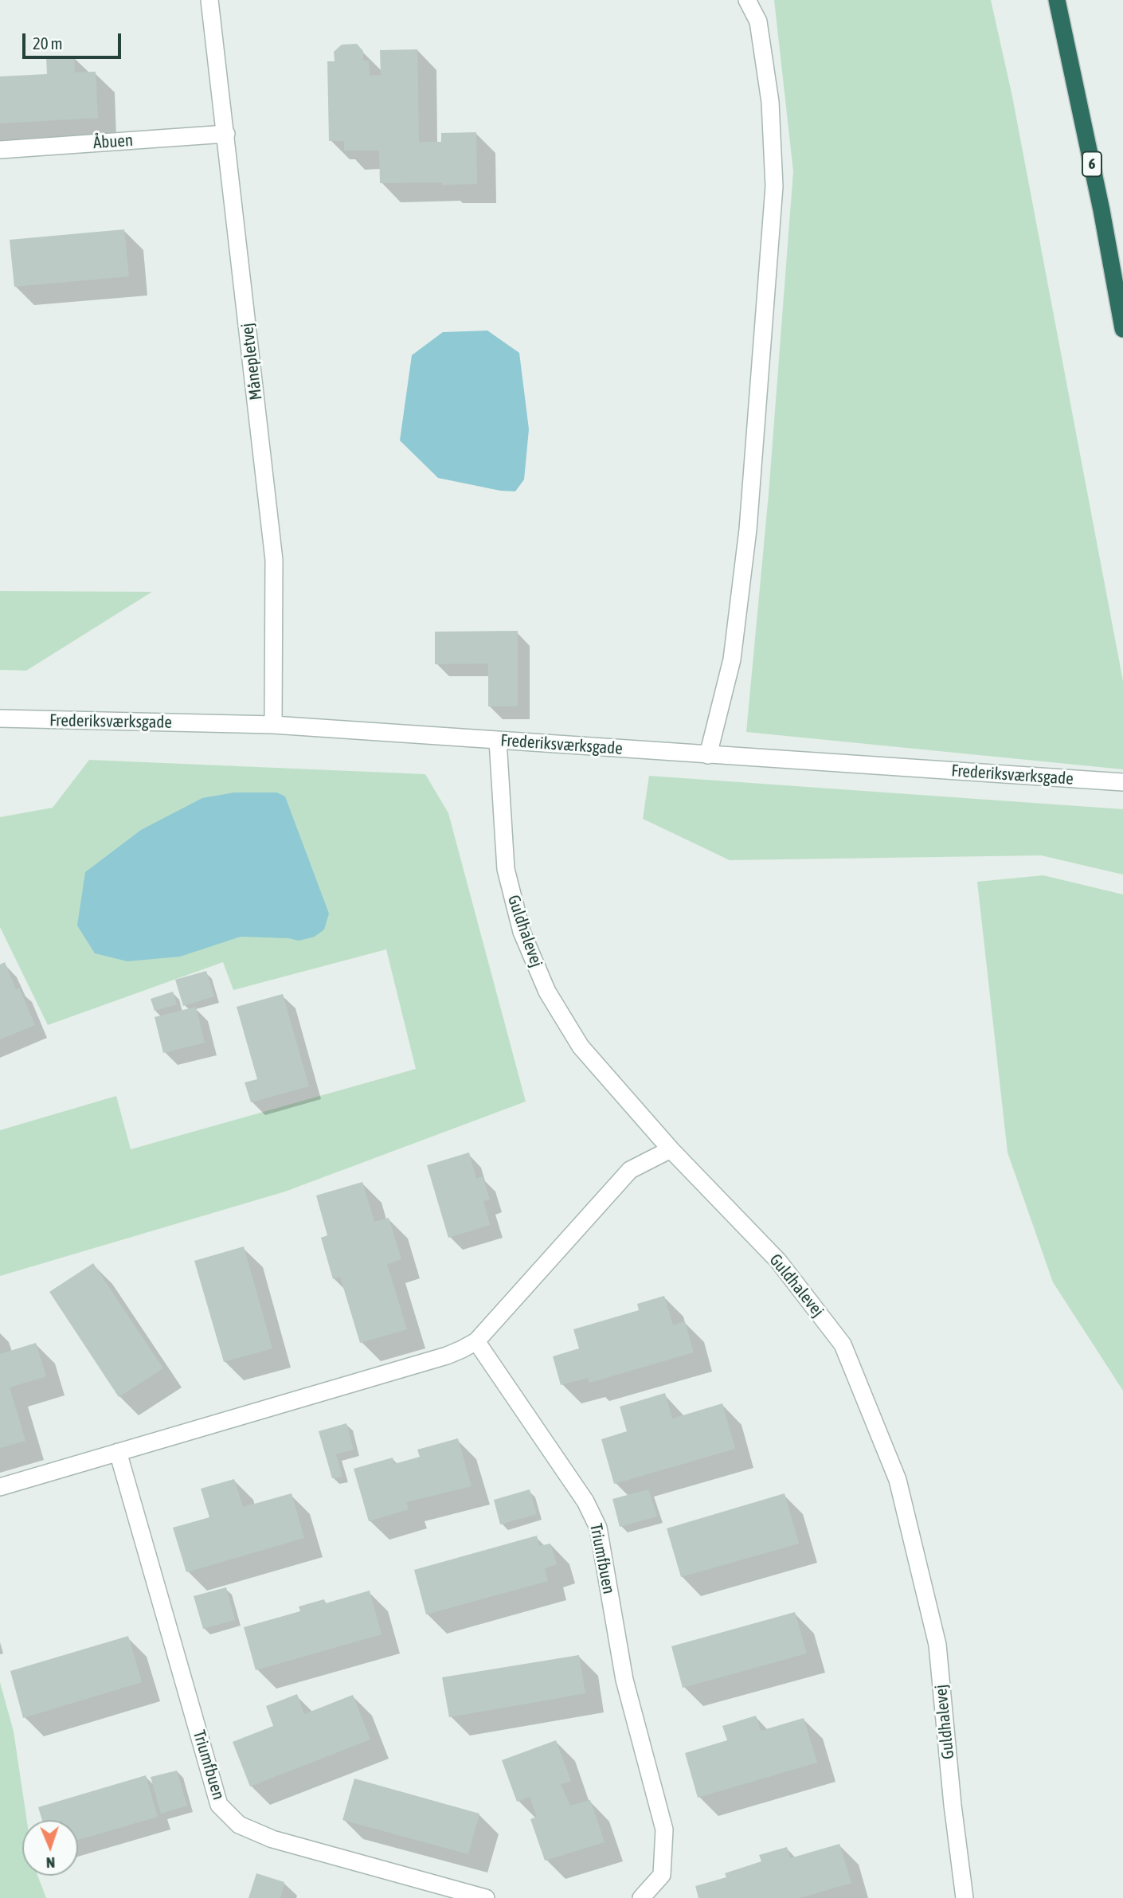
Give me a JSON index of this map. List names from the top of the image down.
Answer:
{
  "streets": {
    "highway": ["6"],
    "street": [
      "Åbuen",
      "Månepletvej",
      "Frederiksværksgade",
      "Guldhalevej",
      "Triumfbuen"
    ]
  },
  "crossings": [
    ["Åbuen", "Månepletvej"],
    ["Månepletvej", "Frederiksværksgade"],
    ["Frederiksværksgade", "Guldhalevej"]
  ],
  "scale_bar": "20 m",
  "north": "bottom"
}
